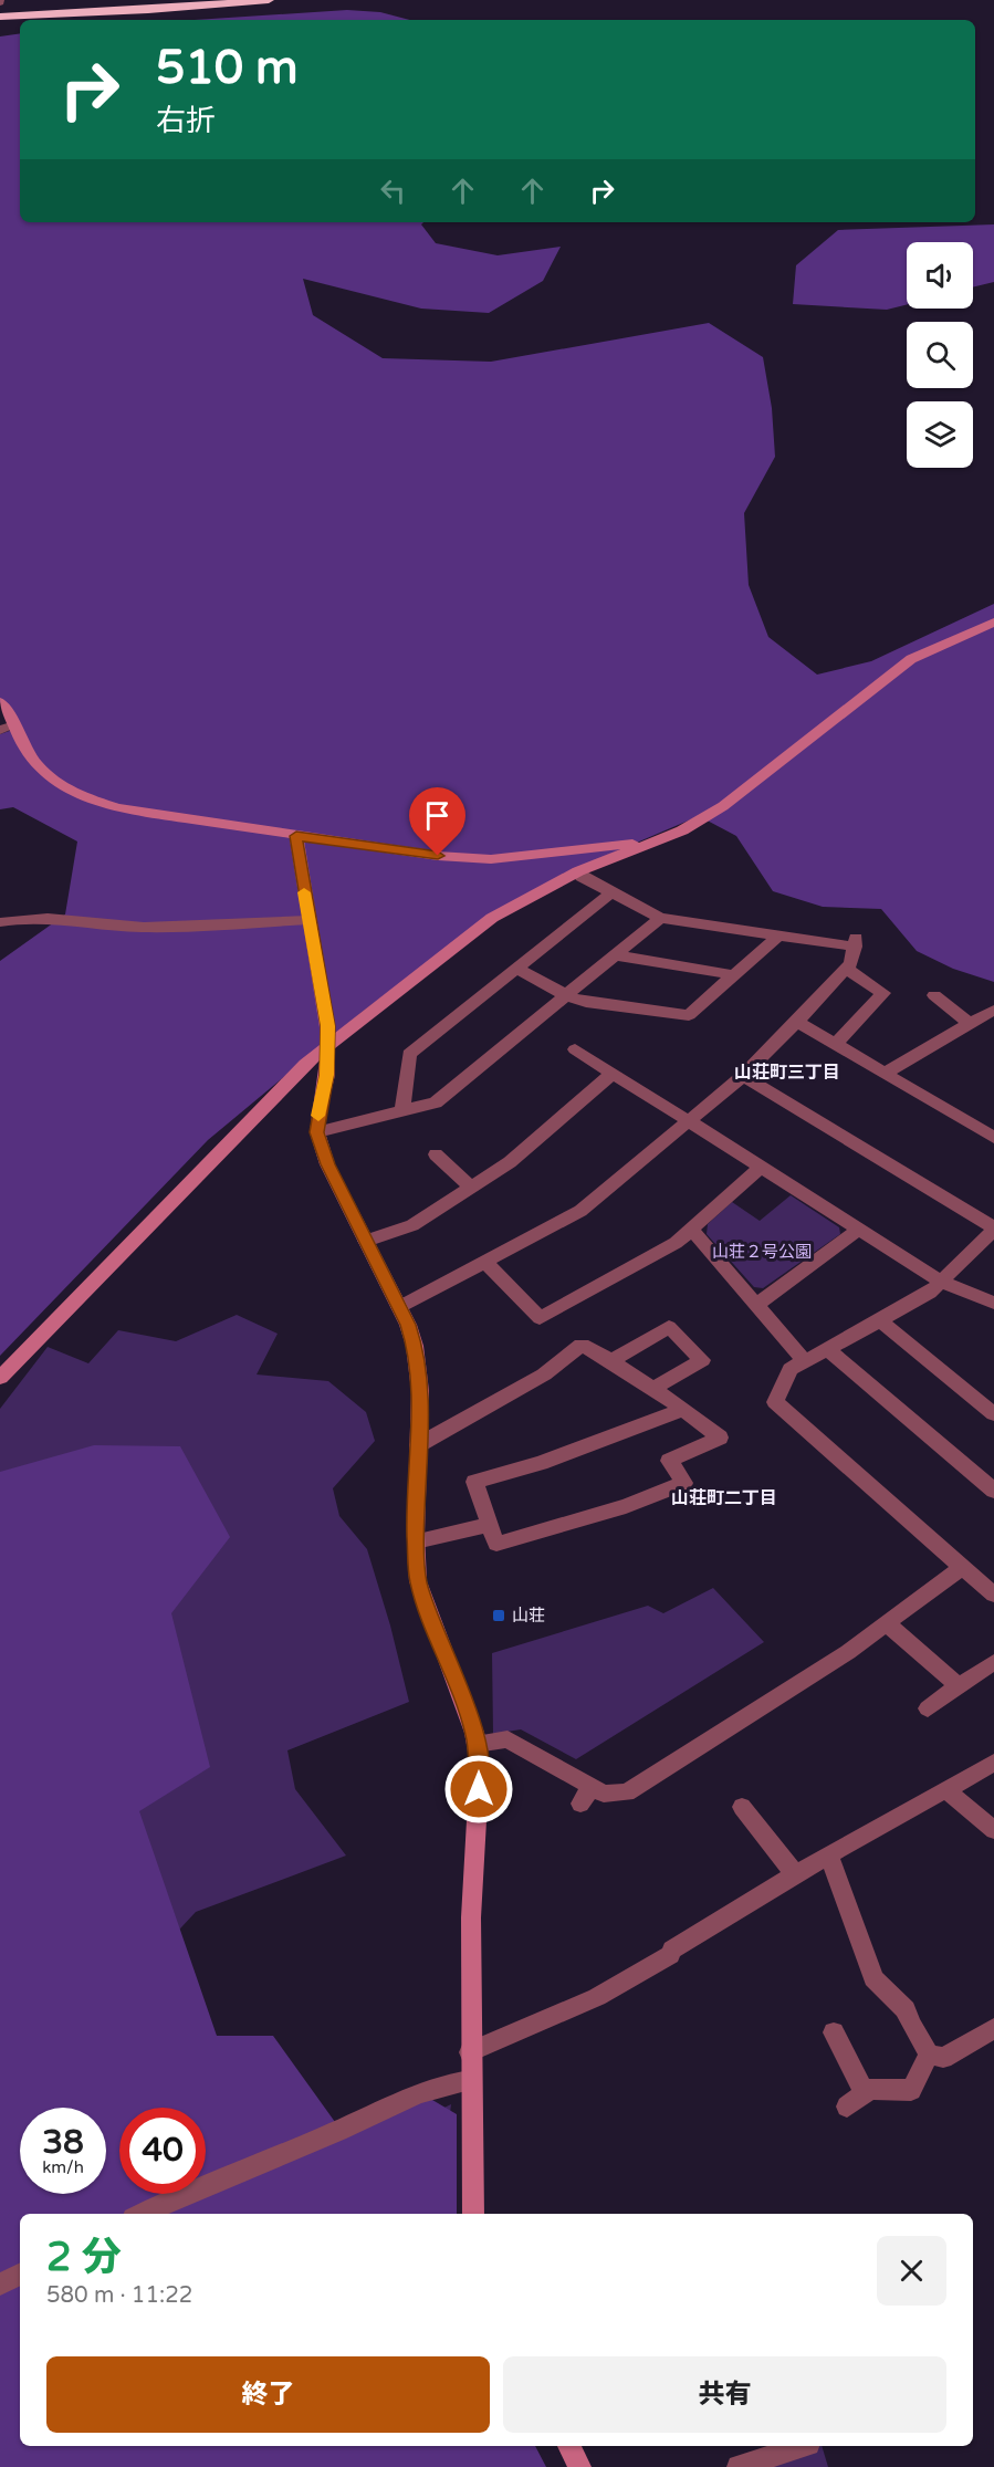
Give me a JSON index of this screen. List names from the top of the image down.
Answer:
{
  "districts": ["山荘町三丁目", "山荘町二丁目"],
  "parks": ["山荘２号公園"],
  "places": {
    "transit": ["山荘"]
  },
  "page": {
    "turn": ["510 m", "右折"],
    "speed": "38 km/h",
    "limit": "40",
    "heading": ["2 分", "580 m · 11:22"],
    "buttons": ["終了", "共有"]
  }
}
